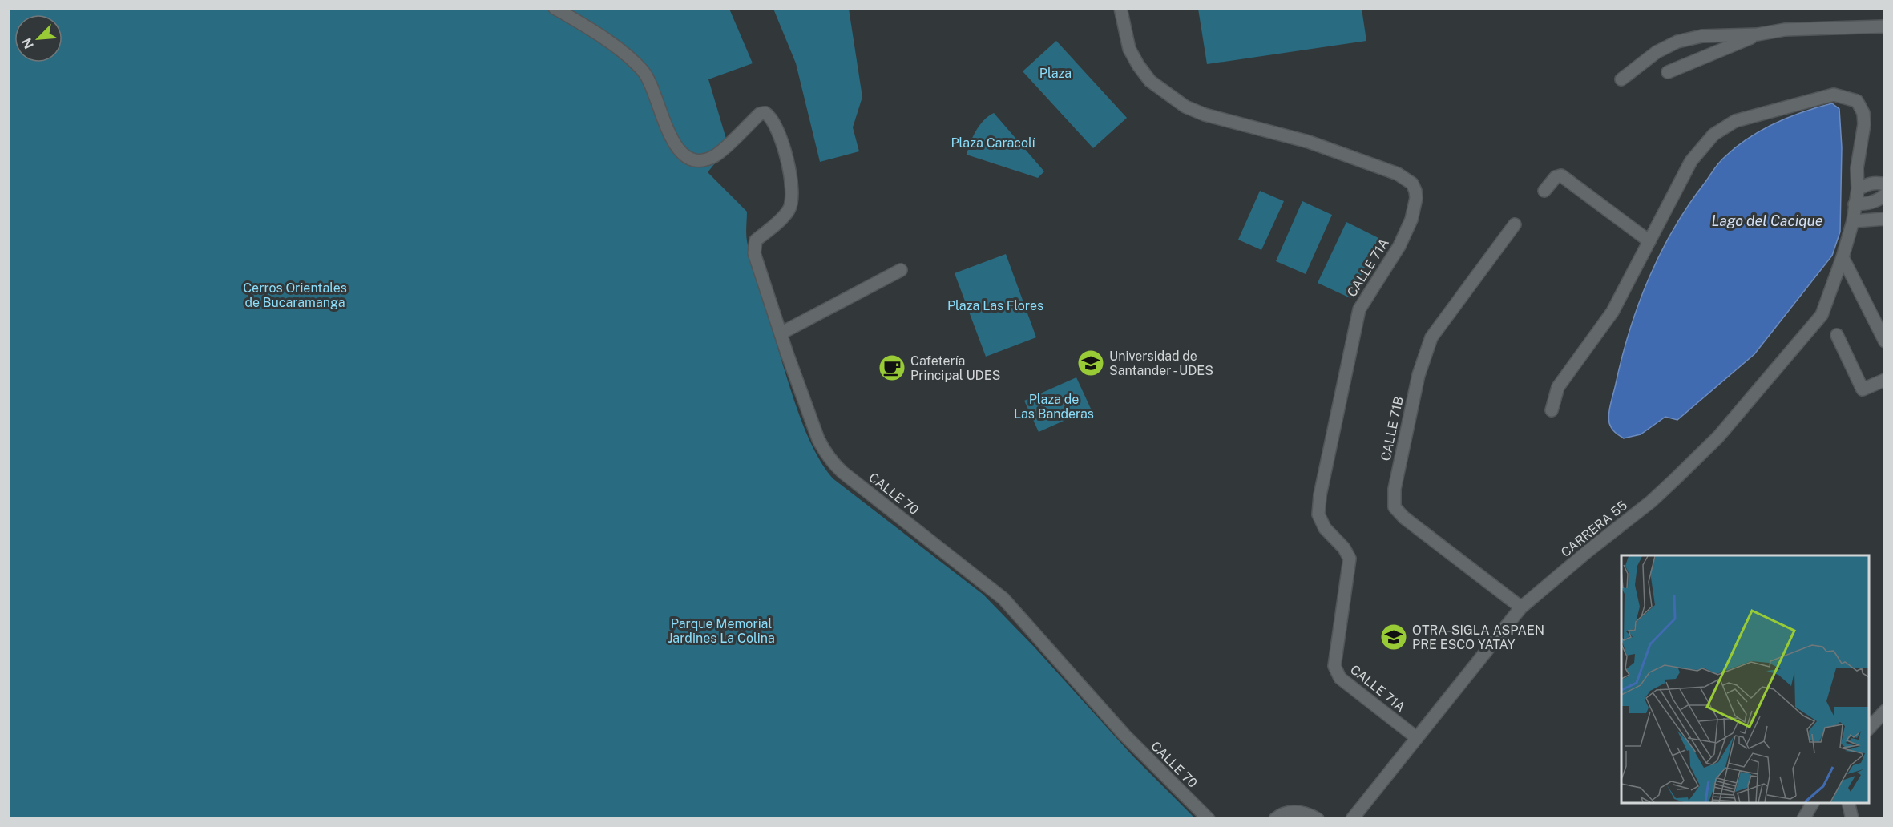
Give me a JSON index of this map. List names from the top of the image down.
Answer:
{
  "streets": {
    "street": [
      "CALLE 71A",
      "CALLE 71B",
      "CALLE 70",
      "CARRERA 55"
    ]
  },
  "crossings": [
    ["CALLE 71A", "CARRERA 55"],
    ["CALLE 71B", "CARRERA 55"]
  ],
  "water": ["Lago del Cacique"],
  "parks": [
    "Plaza",
    "Plaza Caracolí",
    "Cerros Orientales de Bucaramanga",
    "Plaza Las Flores",
    "Plaza de Las Banderas",
    "Parque Memorial Jardines La Colina"
  ],
  "places": {
    "school or university": ["Universidad de Santander - UDES", "OTRA-SIGLA ASPAEN PRE ESCO YATAY"],
    "cafe": ["Cafetería Principal UDES"]
  },
  "north": "bottom left"
}
